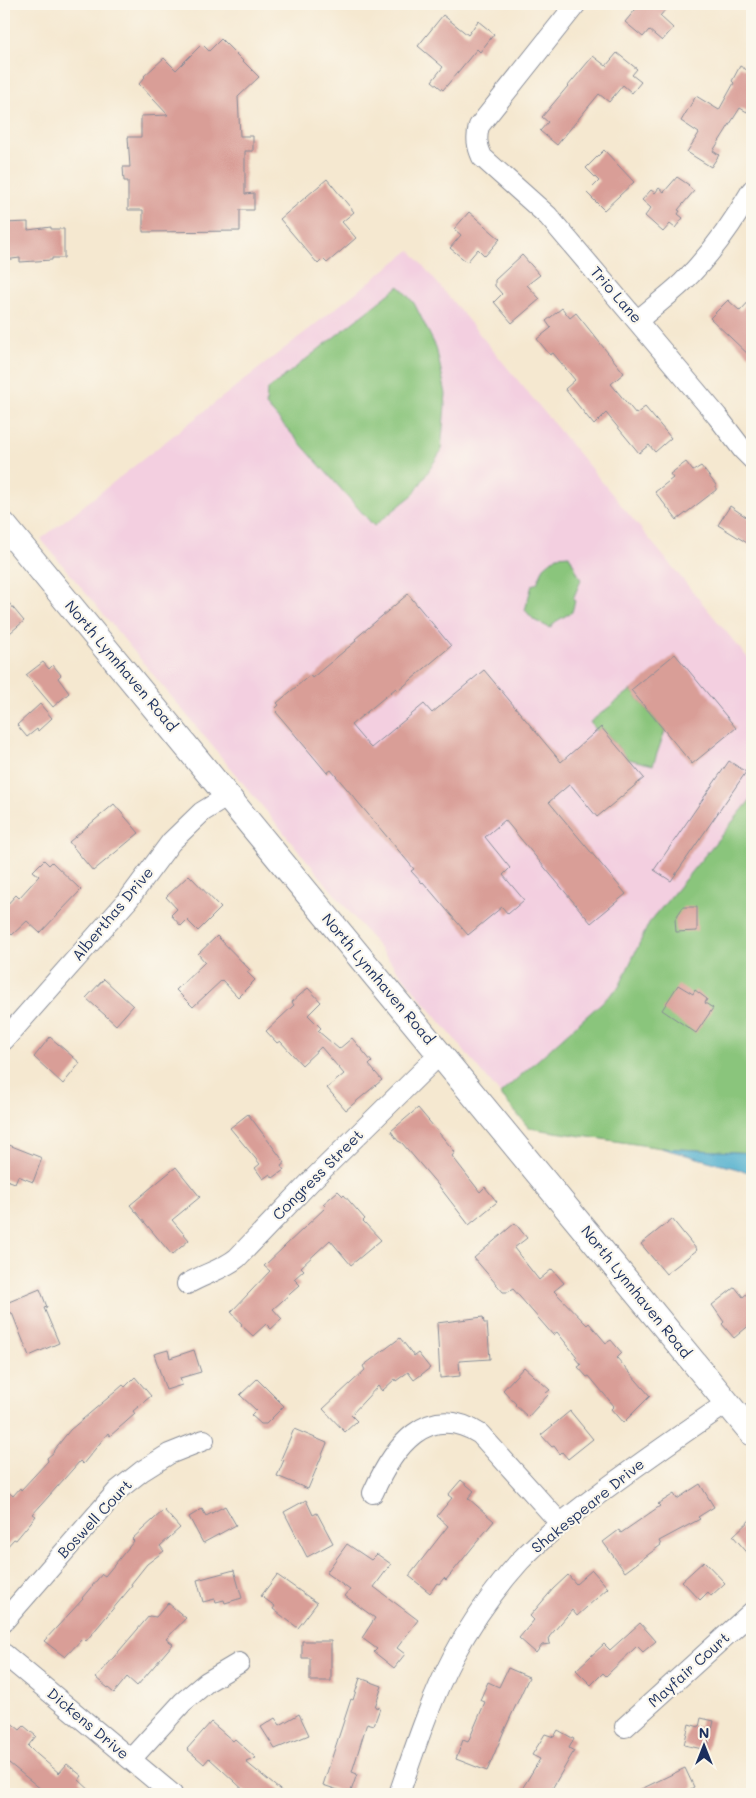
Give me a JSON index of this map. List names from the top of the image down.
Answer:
{
  "streets": {
    "street": [
      "Trio Lane",
      "North Lynnhaven Road",
      "Alberthas Drive",
      "Congress Street",
      "Shakespeare Drive",
      "Boswell Court",
      "Mayfair Court",
      "Dickens Drive"
    ]
  },
  "crossings": [
    ["North Lynnhaven Road", "Alberthas Drive"],
    ["North Lynnhaven Road", "Congress Street"],
    ["North Lynnhaven Road", "Shakespeare Drive"]
  ],
  "north": "top"
}
